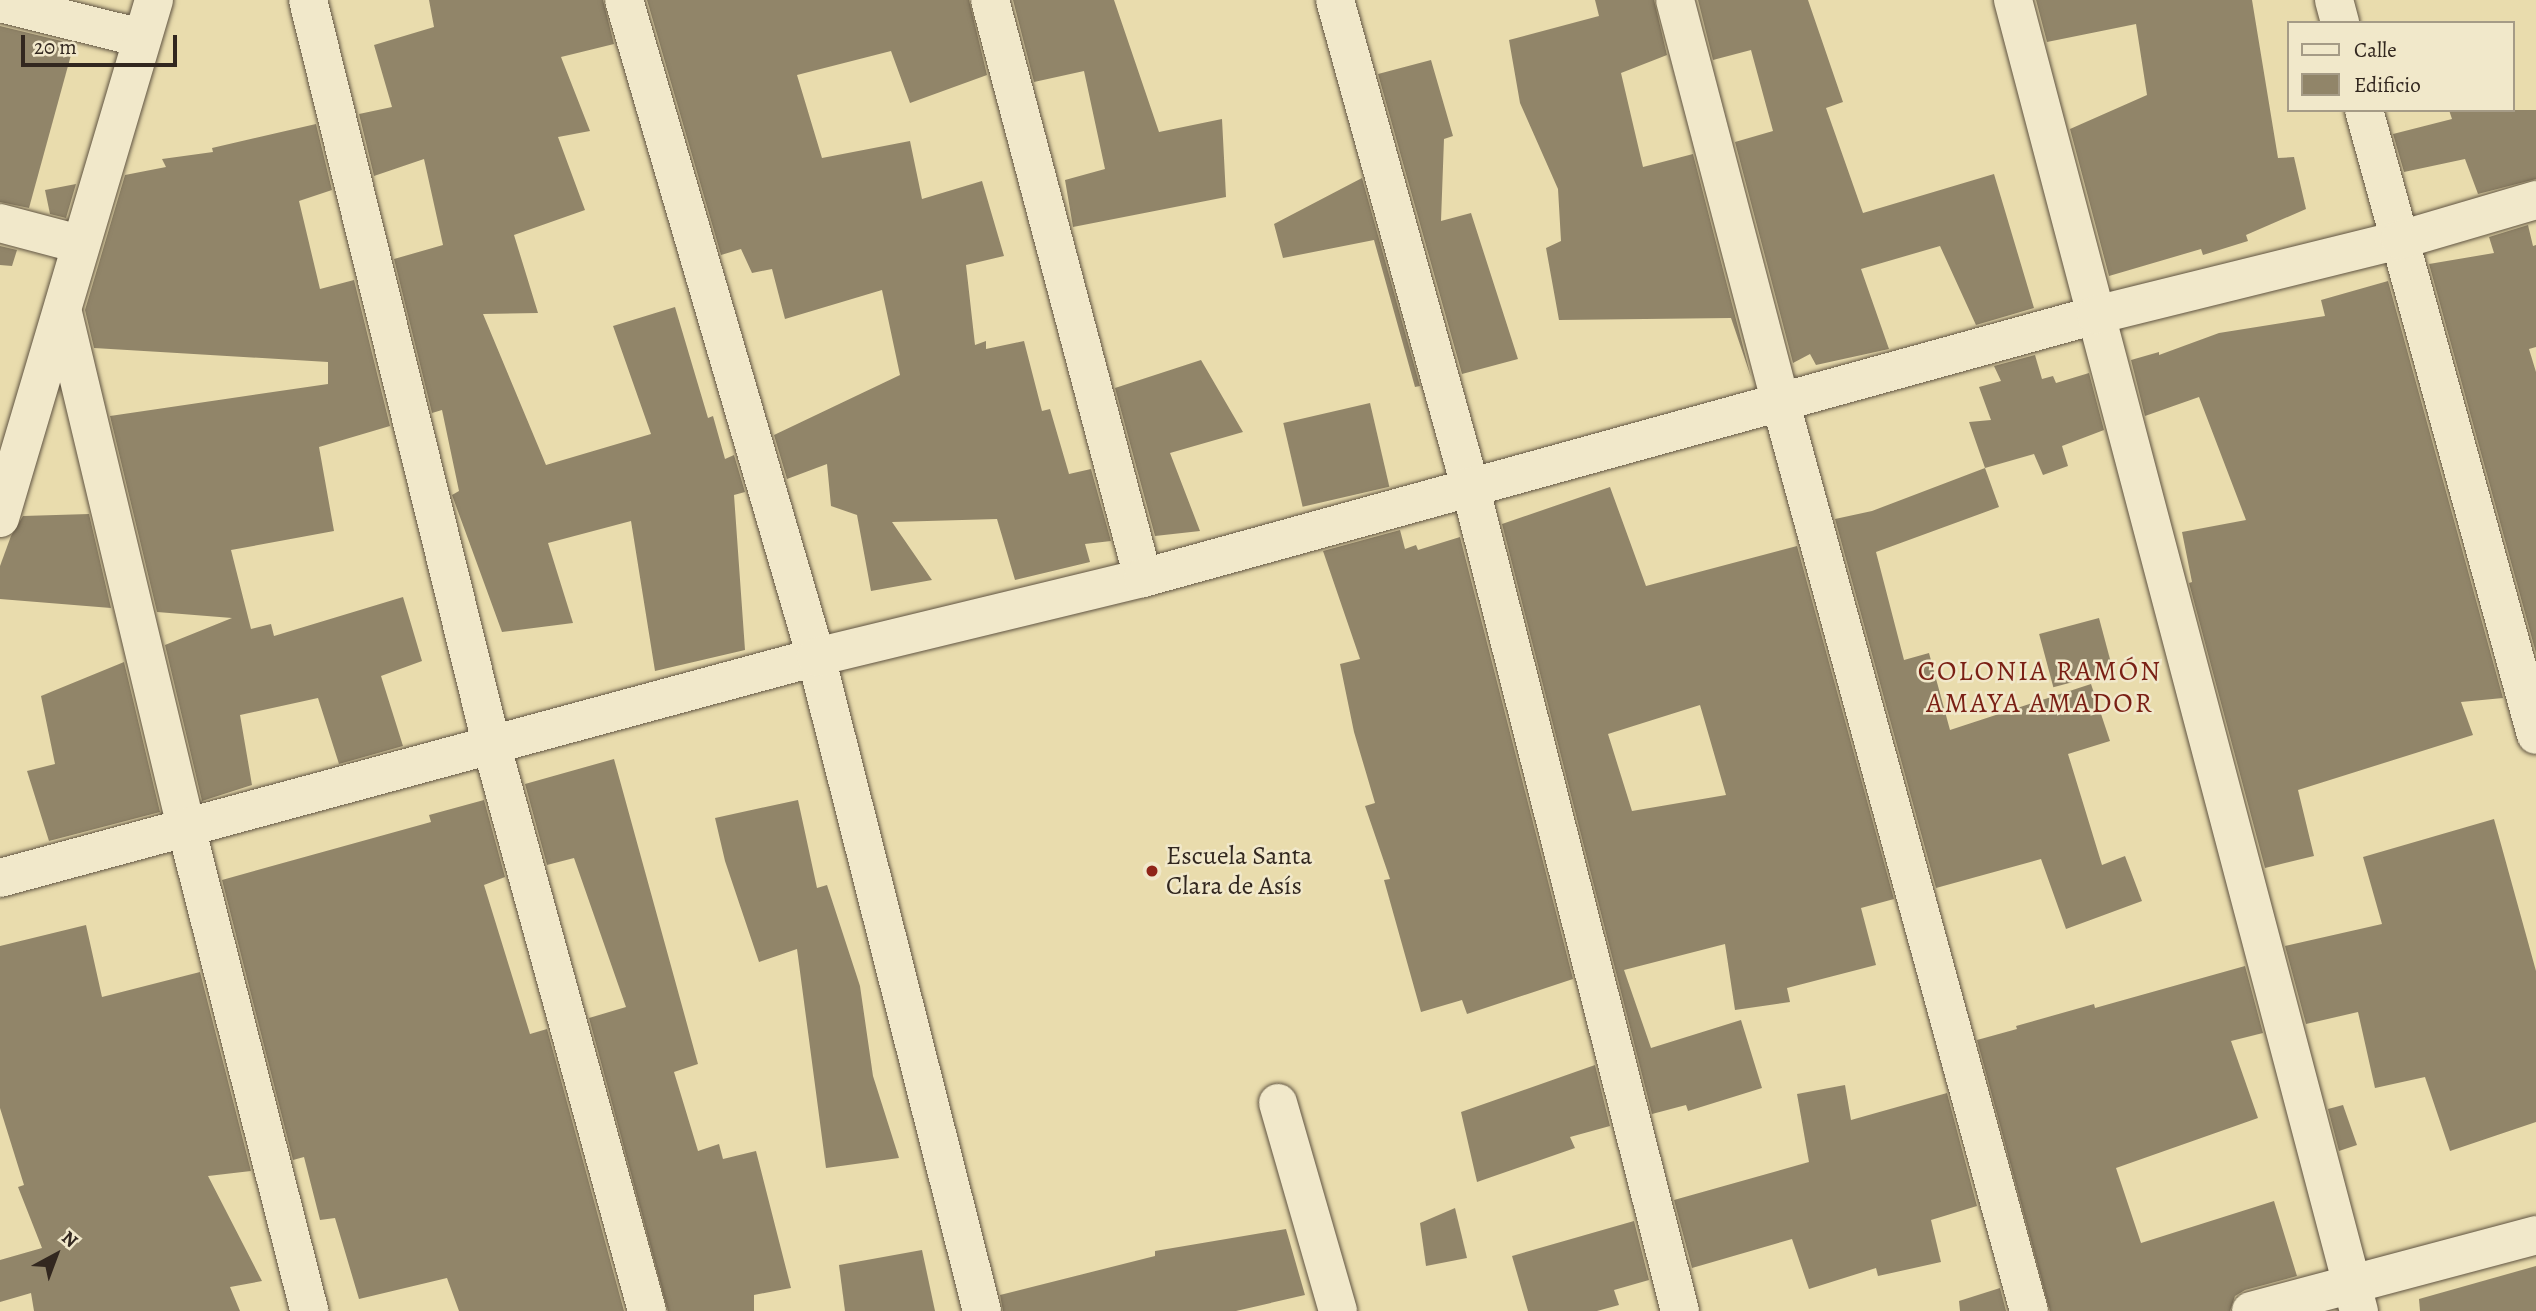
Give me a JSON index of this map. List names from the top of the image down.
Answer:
{
  "districts": ["COLONIA RAMÓN AMAYA AMADOR"],
  "places": ["Escuela Santa Clara de Asís"],
  "legend": ["Calle", "Edificio"],
  "scale_bar": "20 m",
  "north": "top right"
}
